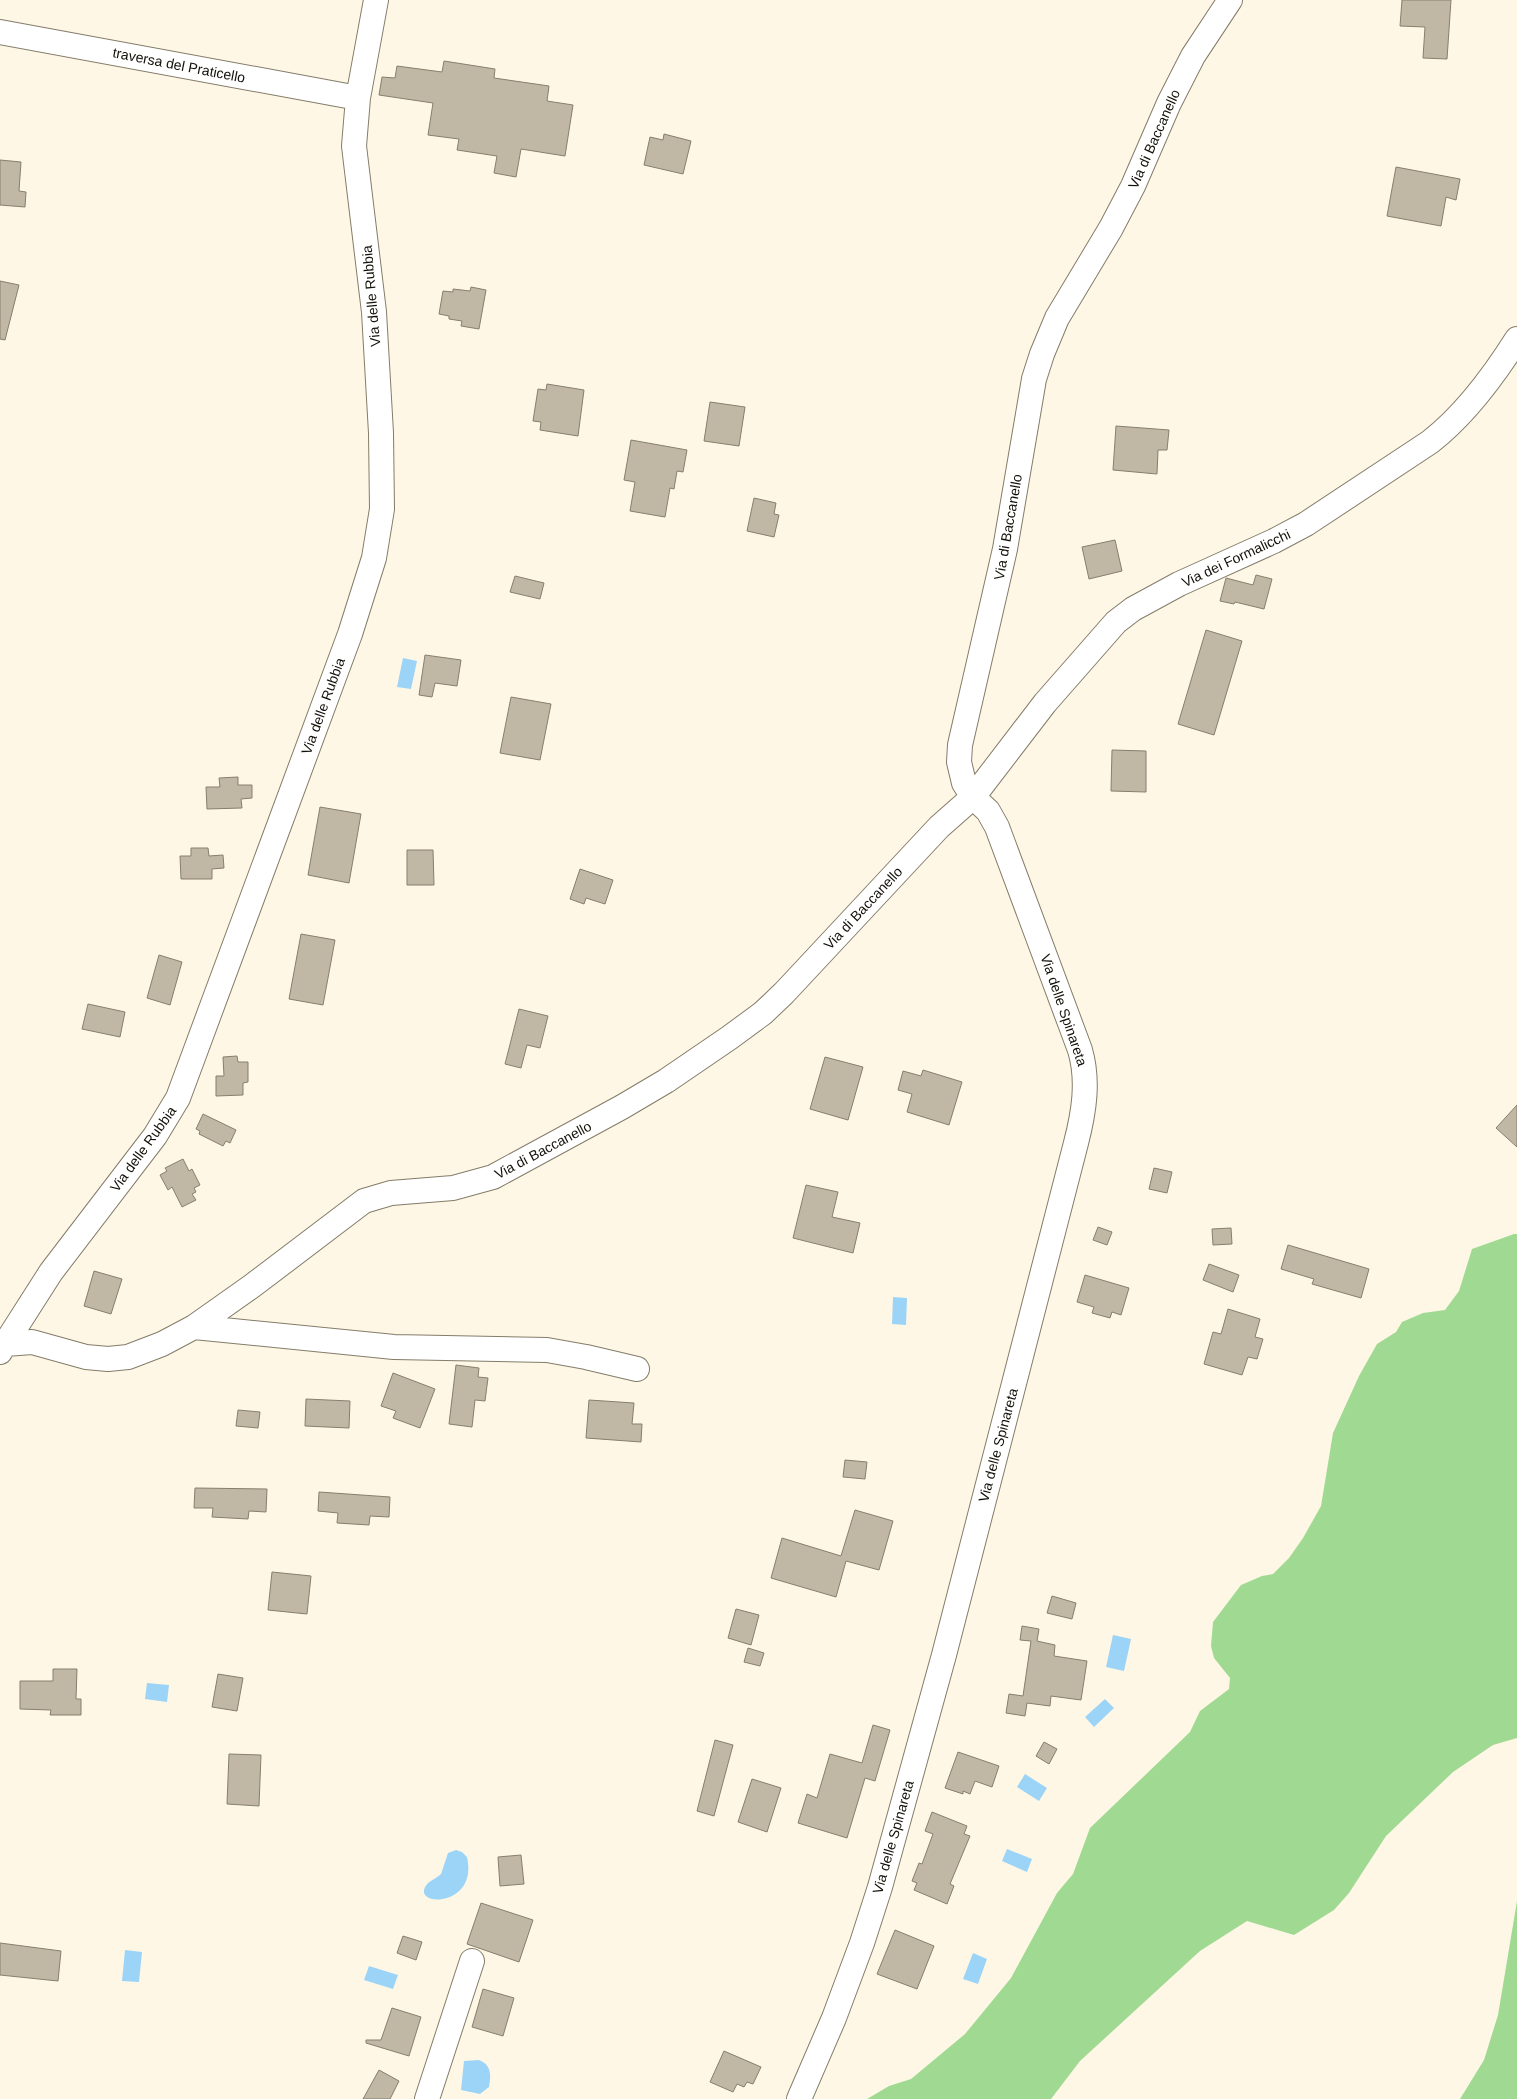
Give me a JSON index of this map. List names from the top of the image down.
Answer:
{
  "streets": {
    "street": [
      "traversa del Praticello",
      "Via di Baccanello",
      "Via delle Rubbia",
      "Via dei Formalicchi",
      "Via delle Spinareta"
    ]
  },
  "crossings": [
    ["traversa del Praticello", "Via delle Rubbia"],
    ["Via di Baccanello", "Via delle Rubbia"],
    ["Via di Baccanello", "Via dei Formalicchi"],
    ["Via di Baccanello", "Via delle Spinareta"],
    ["Via dei Formalicchi", "Via delle Spinareta"]
  ]
}
